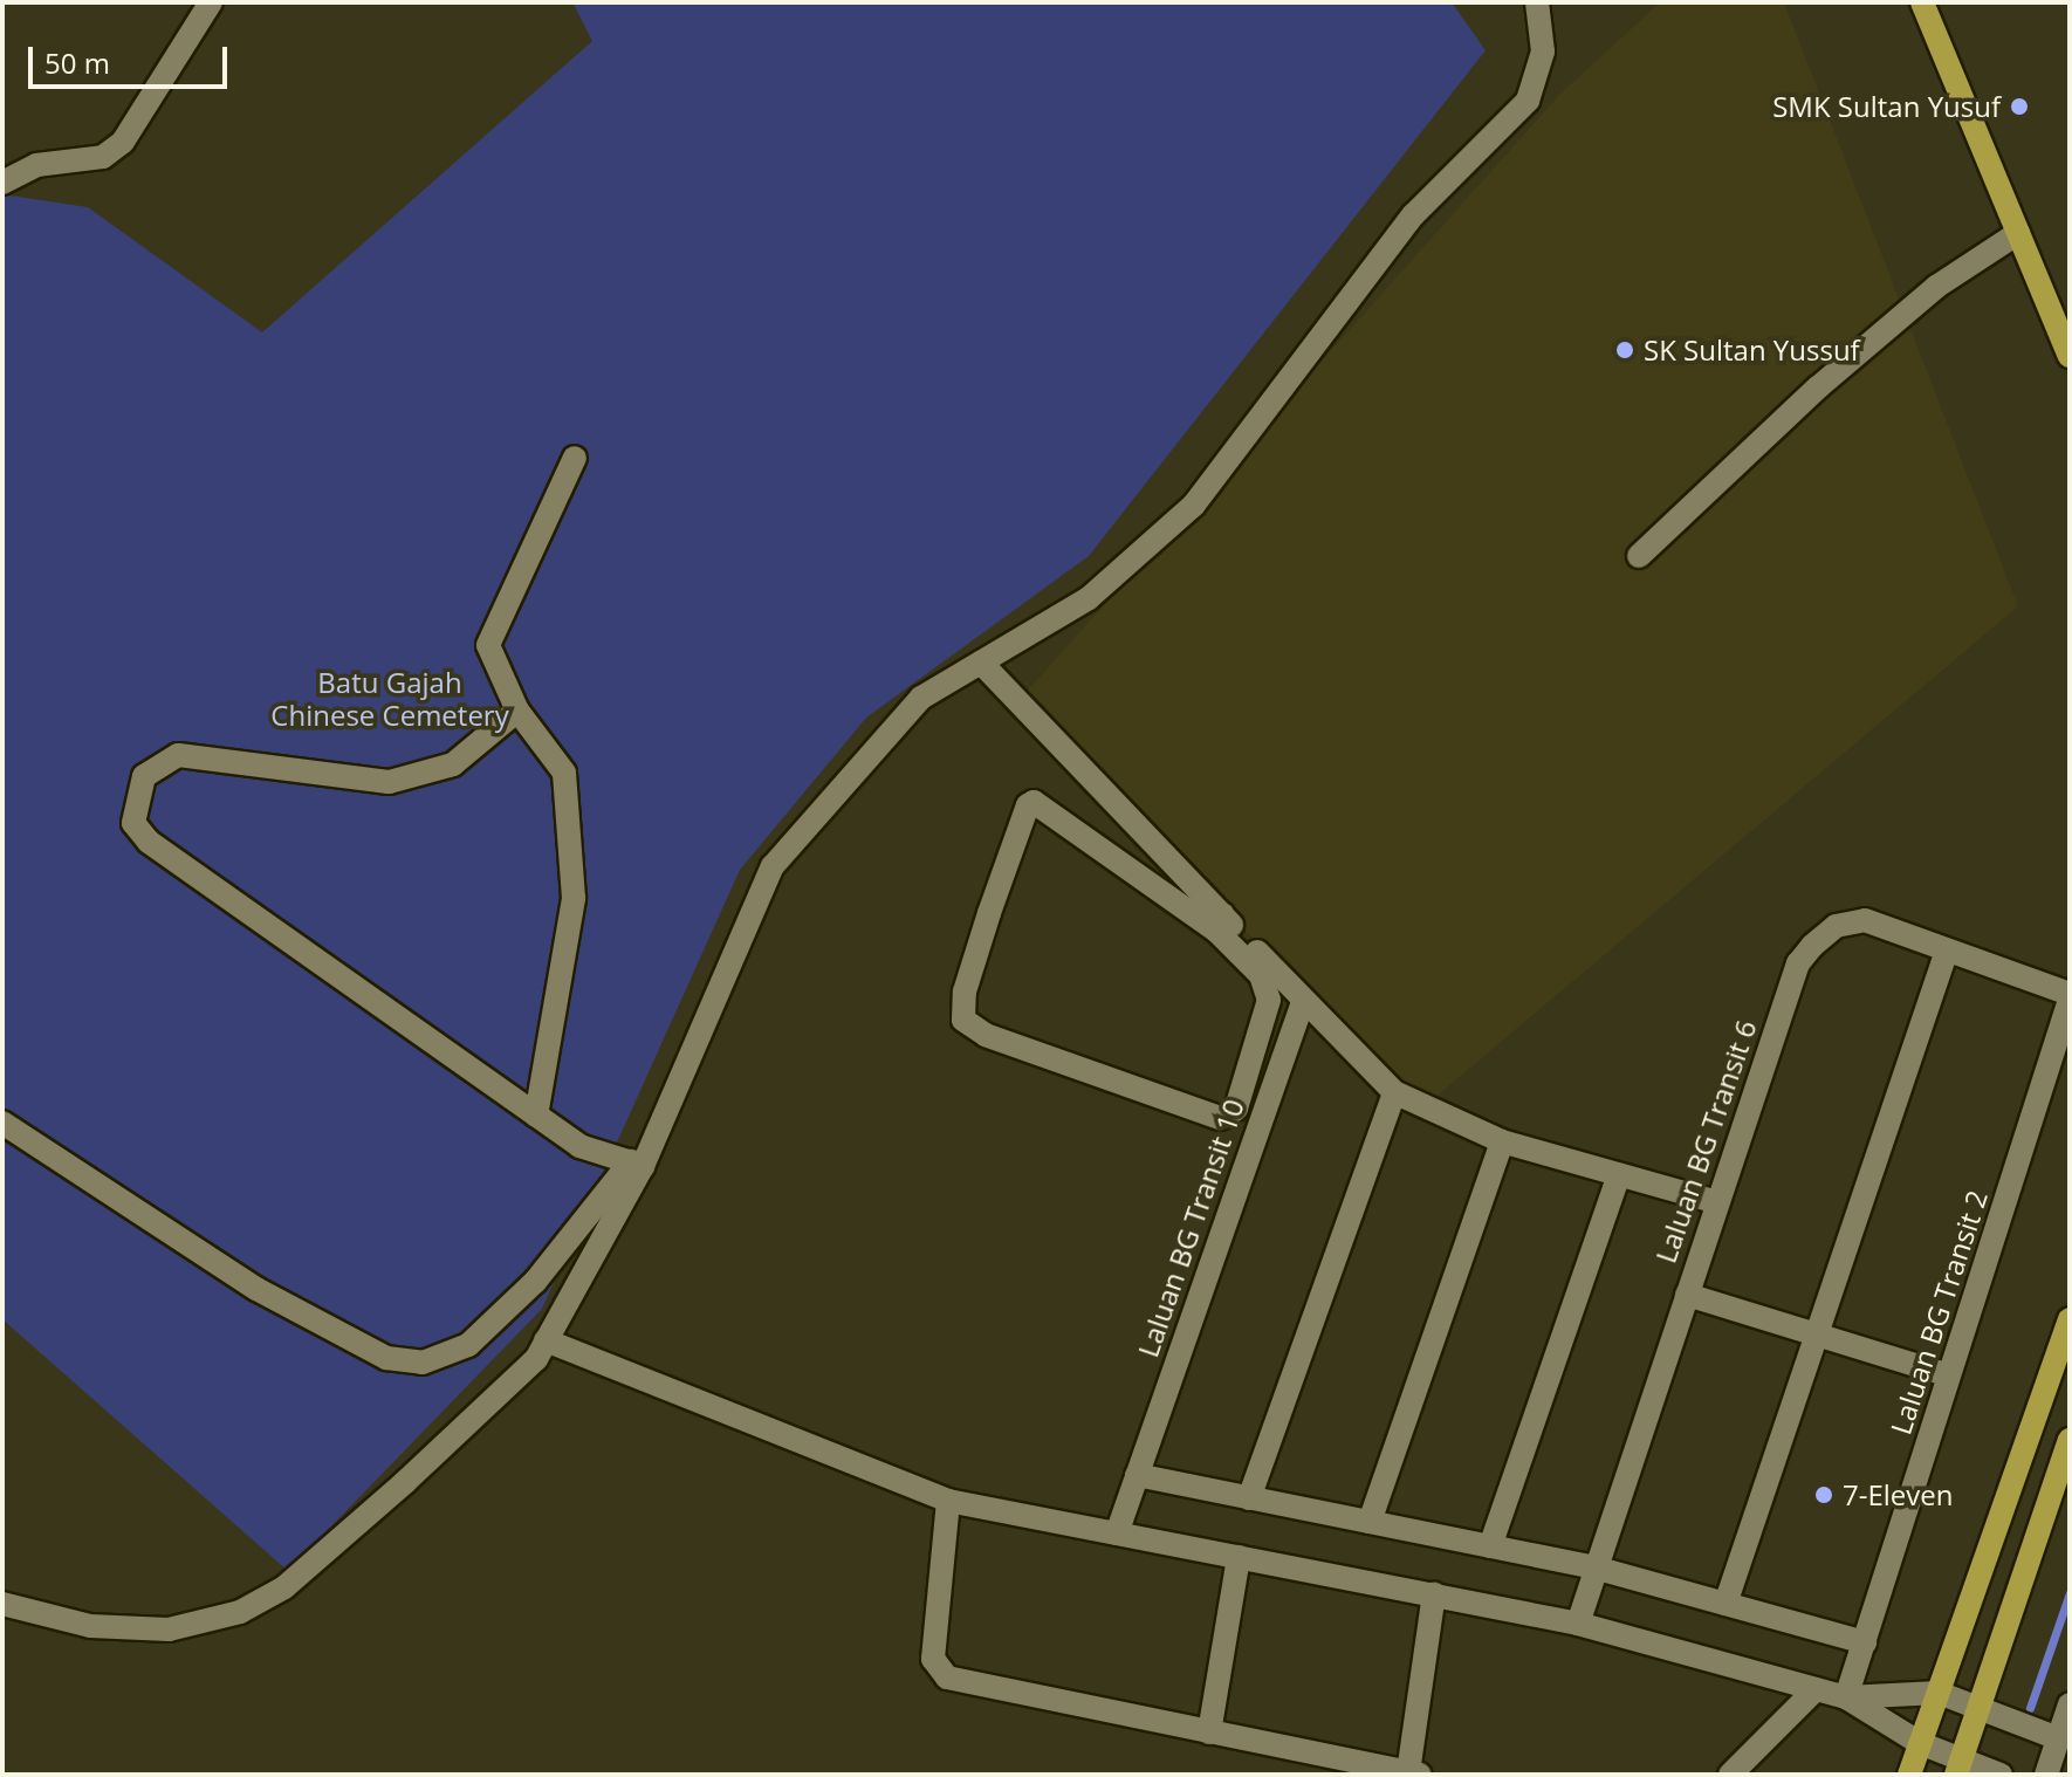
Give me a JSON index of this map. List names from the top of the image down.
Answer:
{
  "streets": {
    "street": ["Laluan BG Transit 6", "Laluan BG Transit 10", "Laluan BG Transit 2"]
  },
  "crossings": [
    ["Laluan BG Transit 6", "Laluan BG Transit 2"]
  ],
  "parks": ["Batu Gajah Chinese Cemetery"],
  "places": ["SMK Sultan Yusuf", "SK Sultan Yussuf", "7-Eleven"],
  "scale_bar": "50 m"
}
